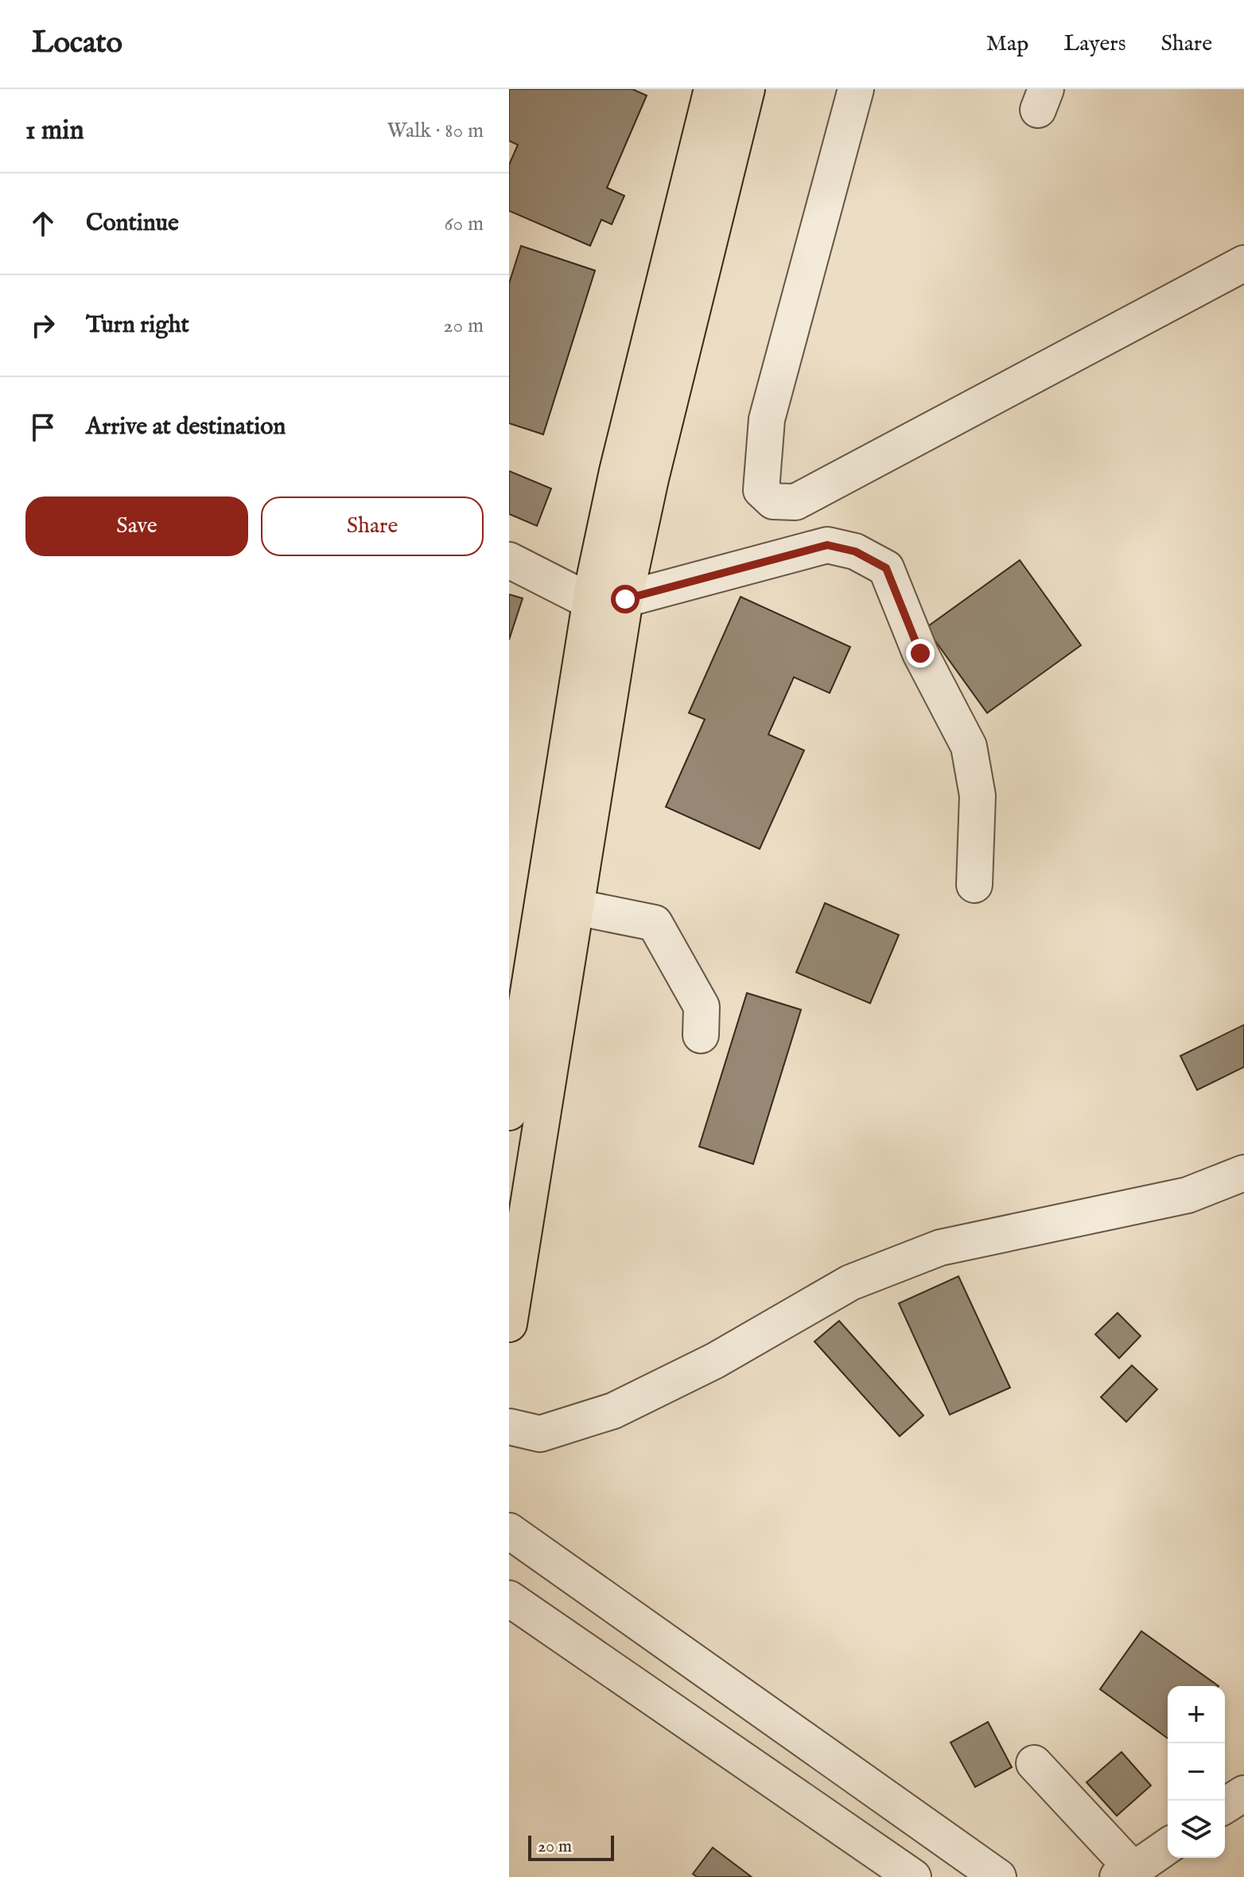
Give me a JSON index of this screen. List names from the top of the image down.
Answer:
{
  "scale_bar": "20 m",
  "page": {
    "header": "Locato",
    "nav": ["Map", "Layers", "Share"],
    "heading": ["1 min", "Walk · 80 m"],
    "list": [
      ["Continue", "60 m"],
      ["Turn right", "20 m"],
      "Arrive at destination"
    ],
    "buttons": ["Save", "Share"],
    "map_buttons": ["+", "−"],
    "scale": "20 m"
  }
}
